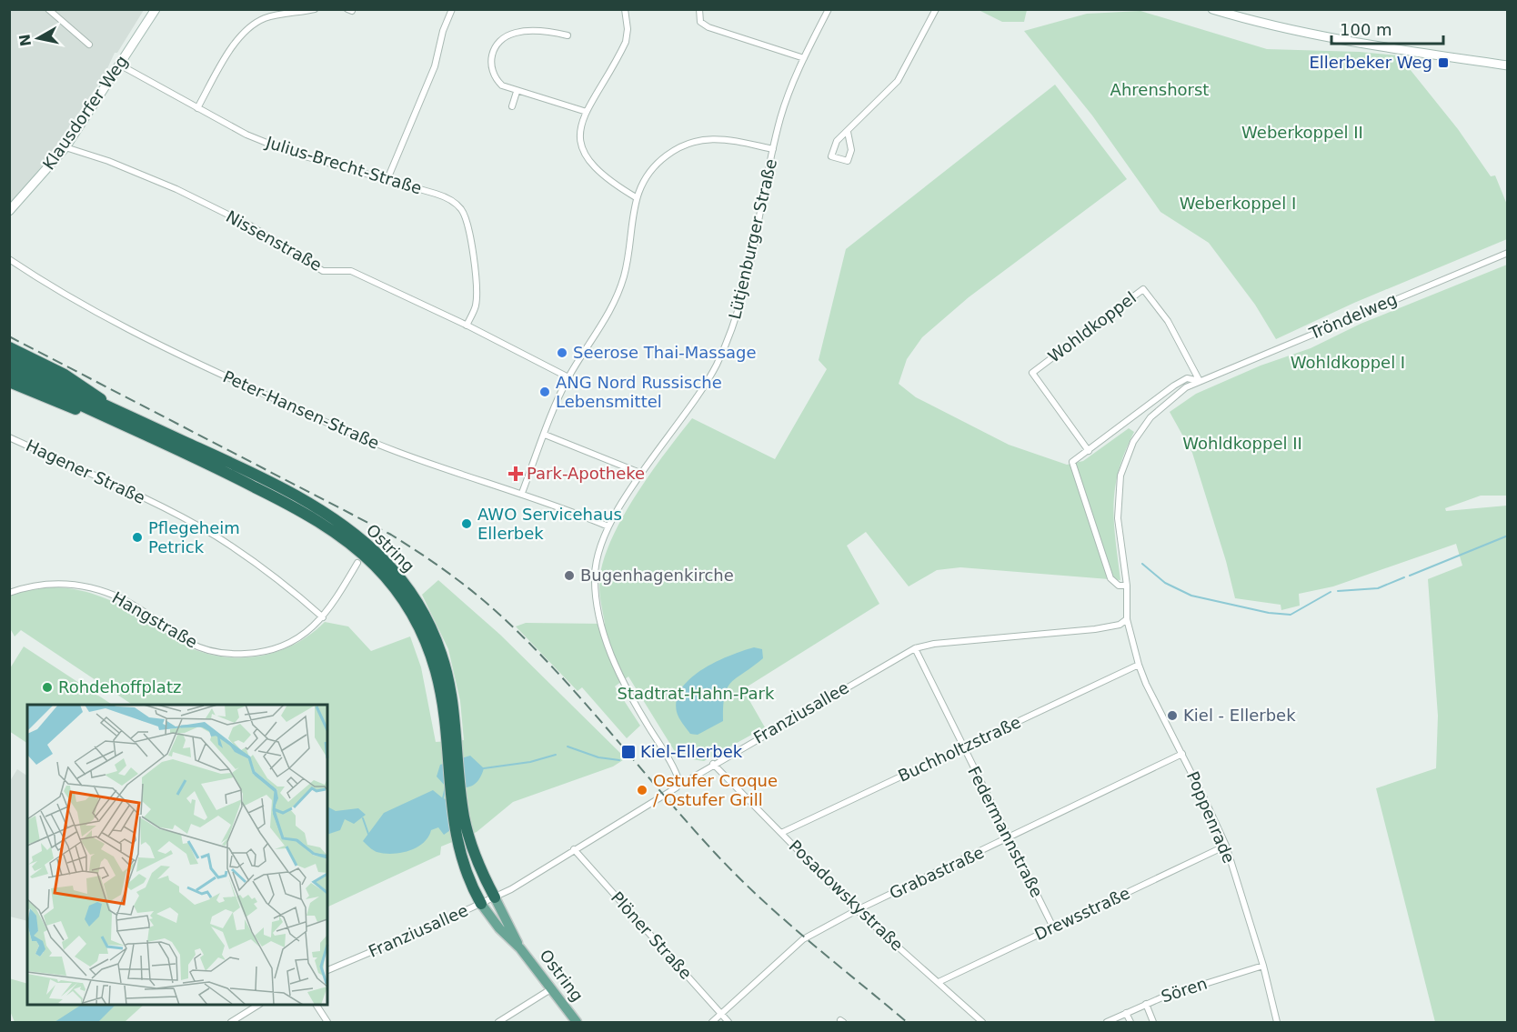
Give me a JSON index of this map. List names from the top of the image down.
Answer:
{
  "streets": {
    "highway": ["Ostring"],
    "street": [
      "Klausdorfer Weg",
      "Julius-Brecht-Straße",
      "Lütjenburger Straße",
      "Nissenstraße",
      "Tröndelweg",
      "Wohldkoppel",
      "Peter-Hansen-Straße",
      "Hagener Straße",
      "Hangstraße",
      "Franziusallee",
      "Buchholtzstraße",
      "Poppenrade",
      "Federmannstraße",
      "Grabastraße",
      "Posadowskystraße",
      "Drewsstraße",
      "Plöner Straße",
      "Sören"
    ]
  },
  "crossings": [
    ["Klausdorfer Weg", "Julius-Brecht-Straße"],
    ["Klausdorfer Weg", "Nissenstraße"],
    ["Julius-Brecht-Straße", "Nissenstraße"],
    ["Lütjenburger Straße", "Peter-Hansen-Straße"],
    ["Lütjenburger Straße", "Franziusallee"],
    ["Tröndelweg", "Wohldkoppel"],
    ["Tröndelweg", "Franziusallee"],
    ["Tröndelweg", "Poppenrade"],
    ["Hagener Straße", "Hangstraße"],
    ["Ostring", "Franziusallee"],
    ["Franziusallee", "Poppenrade"],
    ["Franziusallee", "Federmannstraße"],
    ["Franziusallee", "Posadowskystraße"],
    ["Franziusallee", "Plöner Straße"],
    ["Buchholtzstraße", "Poppenrade"],
    ["Buchholtzstraße", "Federmannstraße"],
    ["Buchholtzstraße", "Posadowskystraße"],
    ["Poppenrade", "Grabastraße"],
    ["Poppenrade", "Drewsstraße"],
    ["Poppenrade", "Sören"],
    ["Federmannstraße", "Grabastraße"],
    ["Federmannstraße", "Drewsstraße"],
    ["Grabastraße", "Posadowskystraße"],
    ["Grabastraße", "Plöner Straße"],
    ["Posadowskystraße", "Drewsstraße"]
  ],
  "parks": [
    "Ahrenshorst",
    "Weberkoppel II",
    "Weberkoppel I",
    "Wohldkoppel I",
    "Wohldkoppel II",
    "Stadtrat-Hahn-Park"
  ],
  "places": {
    "transit": ["Ellerbeker Weg", "Kiel-Ellerbek"],
    "other": [
      "Seerose Thai-Massage",
      "ANG Nord Russische Lebensmittel",
      "AWO Servicehaus Ellerbek",
      "Pflegeheim Petrick",
      "Bugenhagenkirche",
      "Rohdehoffplatz",
      "Kiel - Ellerbek",
      "Ostufer Croque / Ostufer Grill"
    ],
    "health": ["Park-Apotheke"]
  },
  "scale_bar": "100 m",
  "north": "left"
}
